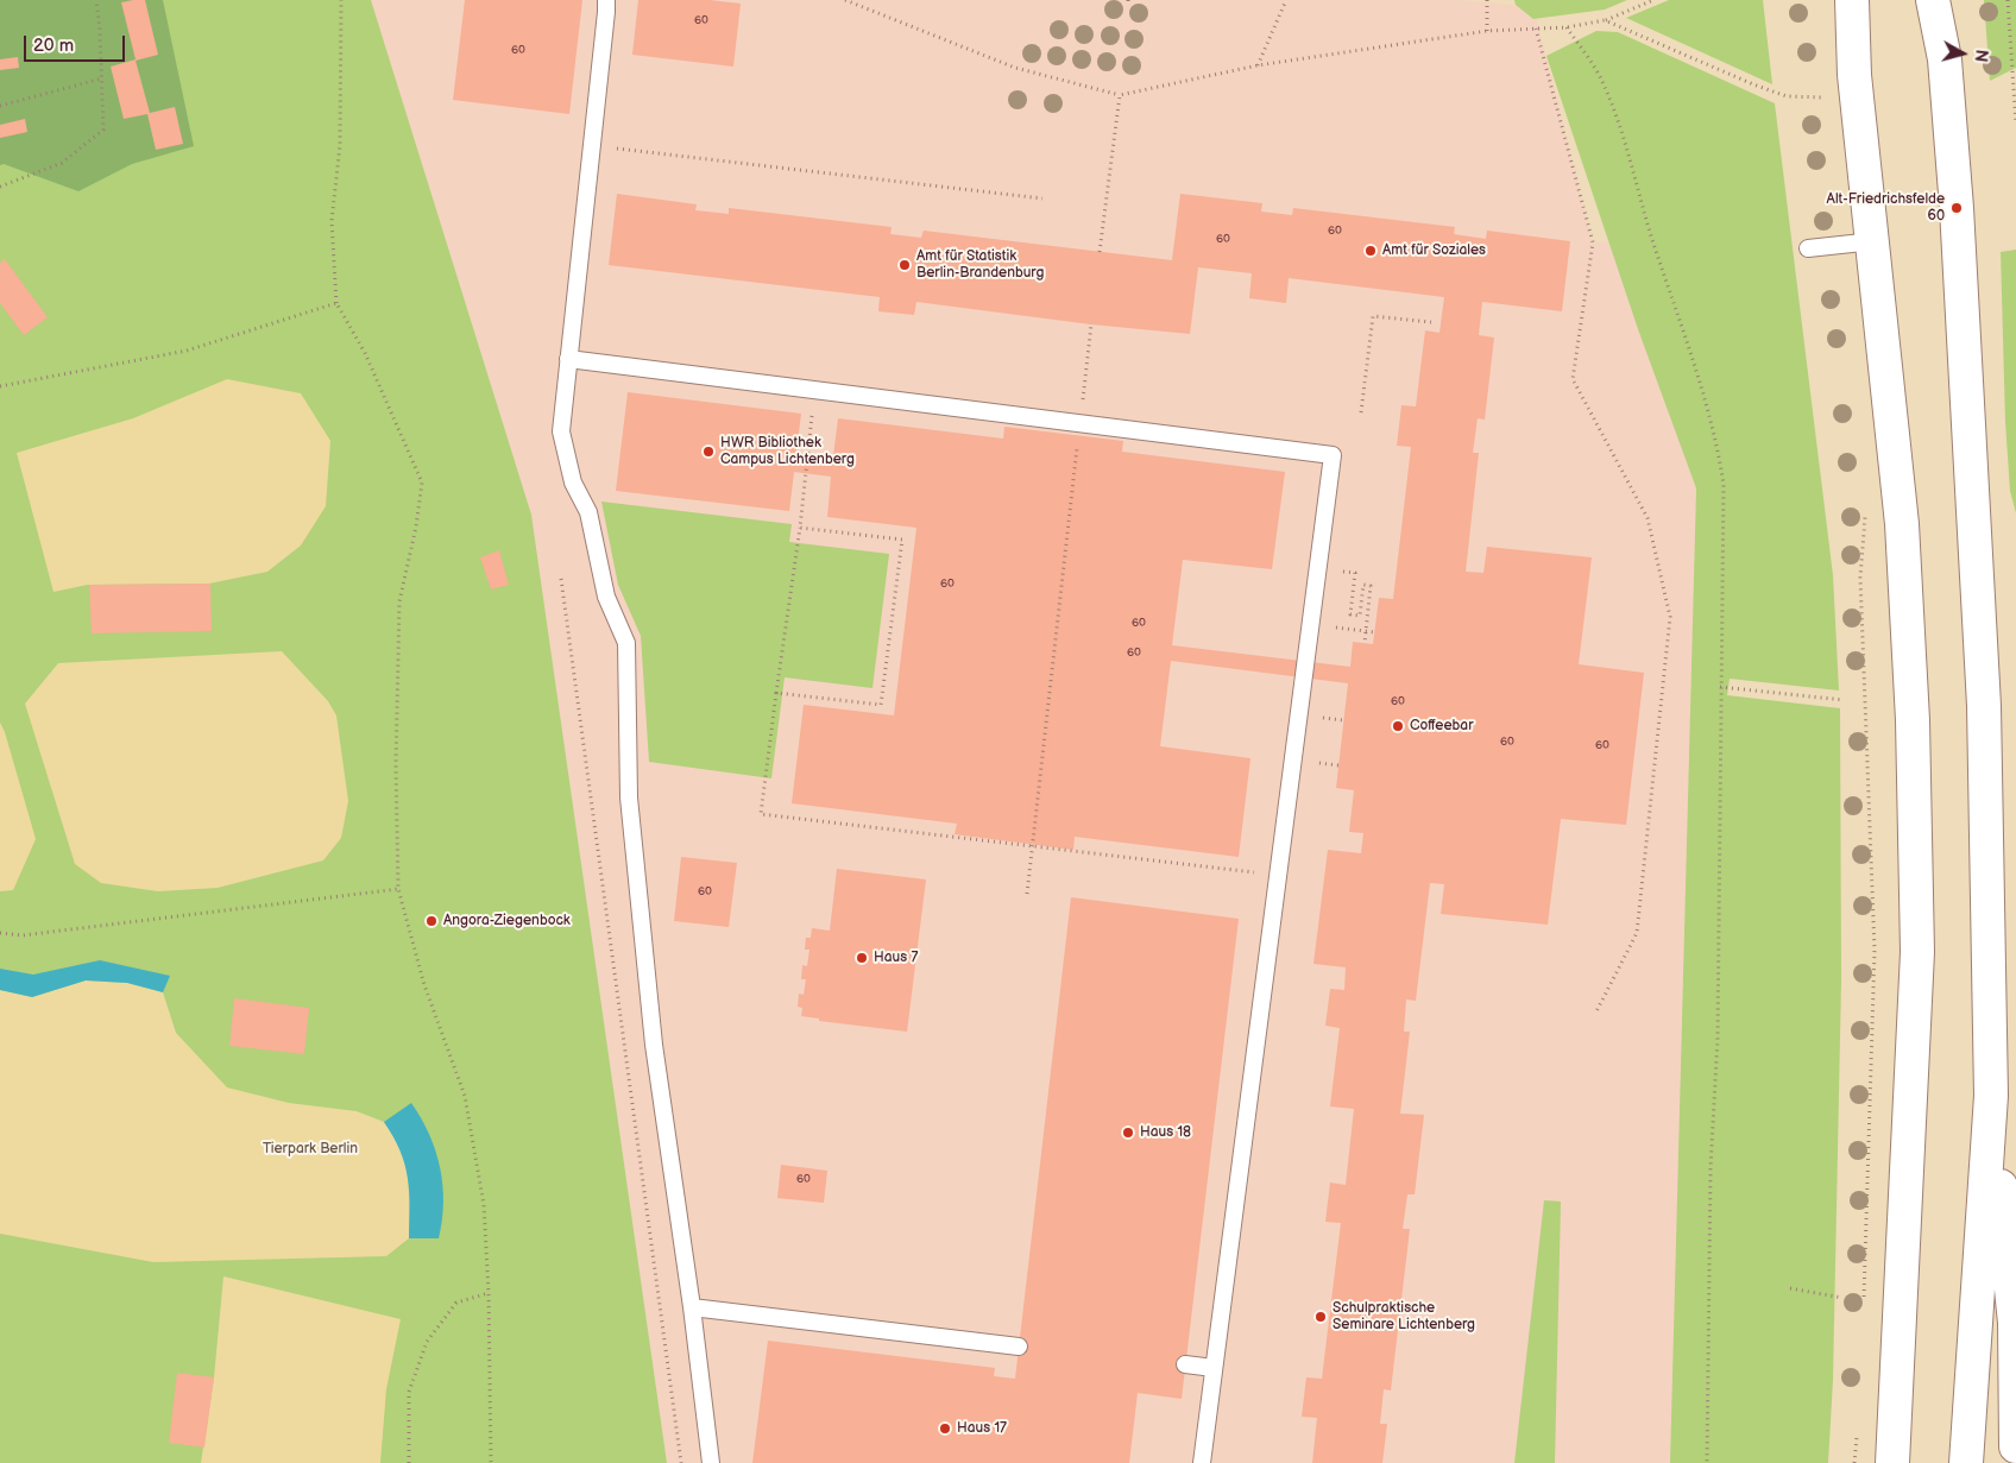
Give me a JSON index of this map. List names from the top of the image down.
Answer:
{
  "parks": ["Tierpark Berlin"],
  "places": [
    "Alt-Friedrichsfelde 60",
    "Amt für Soziales",
    "Amt für Statistik Berlin-Brandenburg",
    "HWR Bibliothek Campus Lichtenberg",
    "Coffeebar",
    "Angora-Ziegenbock",
    "Haus 7",
    "Haus 18",
    "Schulpraktische Seminare Lichtenberg",
    "Haus 17"
  ],
  "house_numbers": [
    "60",
    "60",
    "60",
    "60",
    "60",
    "60",
    "60",
    "60",
    "60",
    "60",
    "60",
    "60"
  ],
  "scale_bar": "20 m",
  "north": "right"
}
